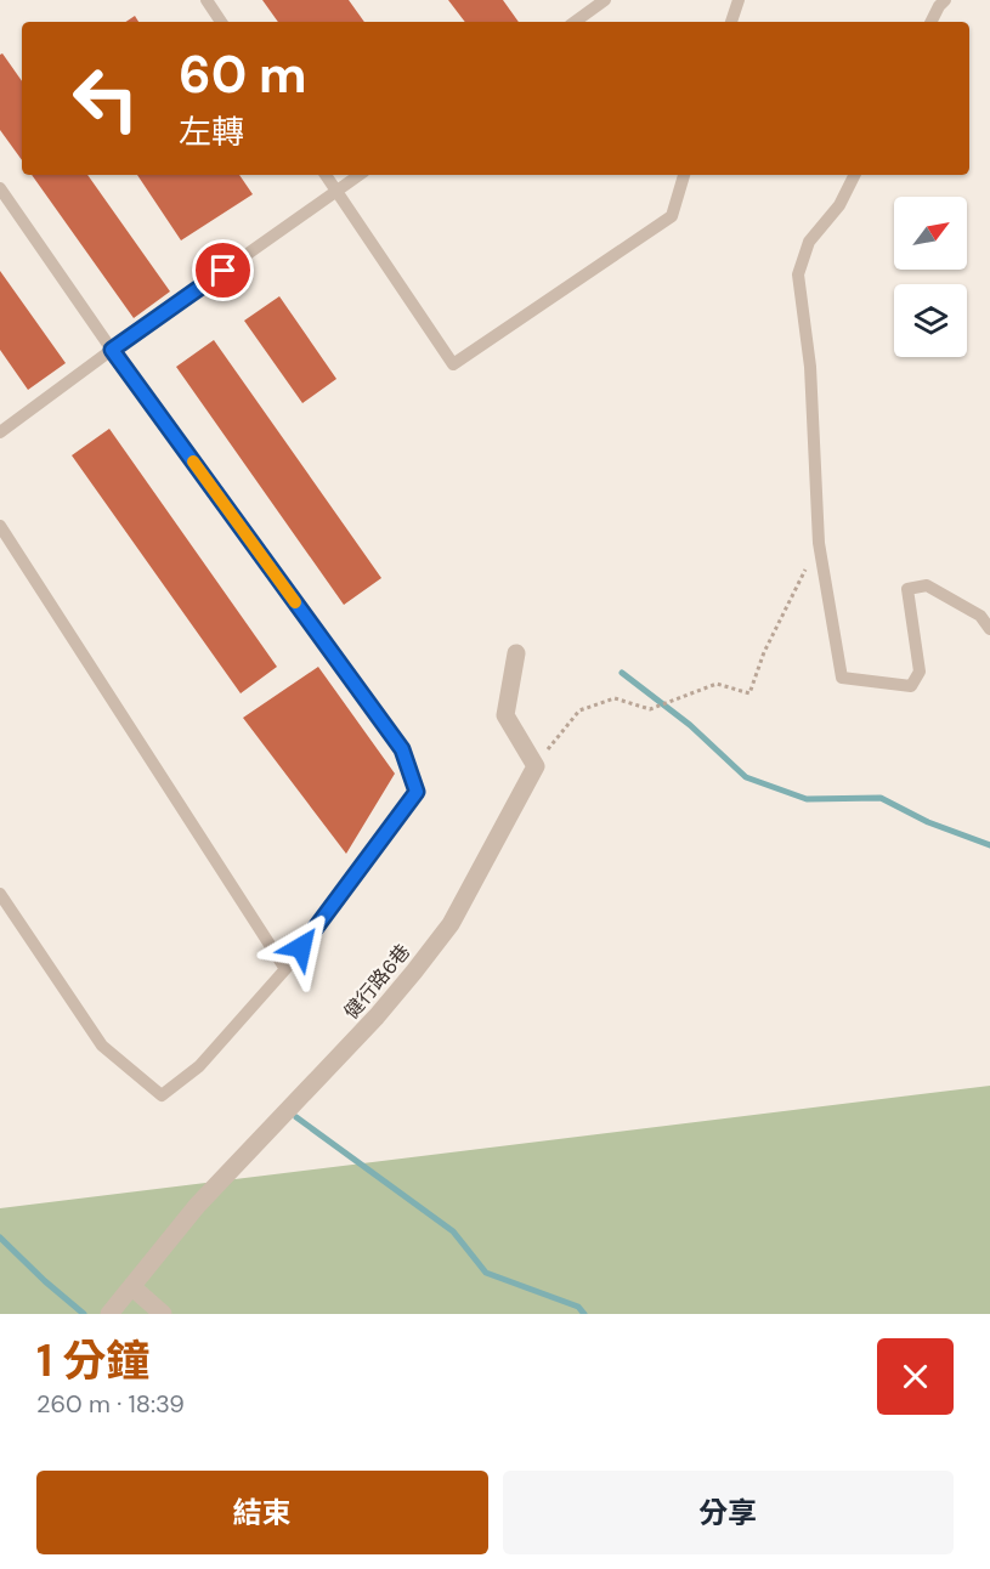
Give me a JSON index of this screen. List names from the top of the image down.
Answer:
{
  "streets": {
    "street": ["健行路6巷"]
  },
  "north": "top right",
  "page": {
    "turn": ["60 m", "左轉"],
    "heading": ["1 分鐘", "260 m · 18:39"],
    "buttons": ["結束", "分享"]
  }
}
